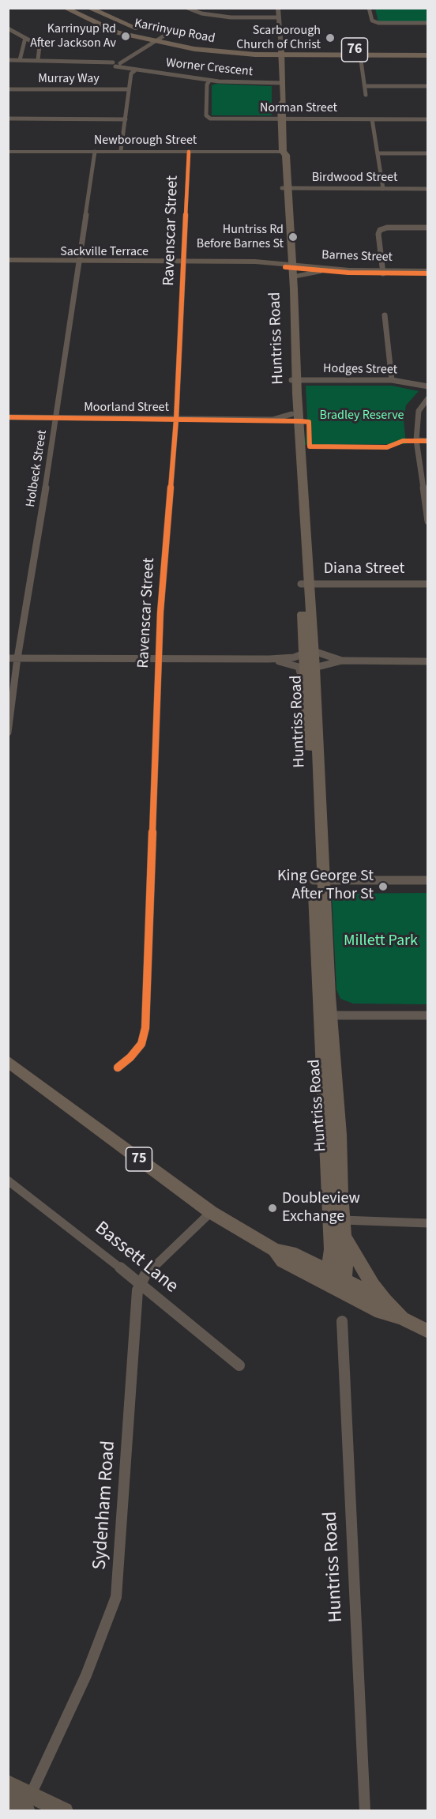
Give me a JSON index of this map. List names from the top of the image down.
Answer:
{
  "streets": {
    "highway": ["Karrinyup Road", "76"],
    "main road": [
      "Sackville Terrace",
      "Barnes Street",
      "Huntriss Road",
      "75"
    ],
    "street": [
      "Worner Crescent",
      "Murray Way",
      "Norman Street",
      "Newborough Street",
      "Birdwood Street",
      "Ravenscar Street",
      "Hodges Street",
      "Moorland Street",
      "Holbeck Street",
      "Diana Street",
      "Bassett Lane",
      "Sydenham Road"
    ]
  },
  "crossings": [
    ["Karrinyup Road", "Worner Crescent"],
    ["Karrinyup Road", "Huntriss Road"],
    ["Worner Crescent", "Norman Street"],
    ["Worner Crescent", "Huntriss Road"],
    ["Norman Street", "Huntriss Road"],
    ["Newborough Street", "Ravenscar Street"],
    ["Newborough Street", "Huntriss Road"],
    ["Newborough Street", "Holbeck Street"],
    ["Birdwood Street", "Huntriss Road"],
    ["Ravenscar Street", "Sackville Terrace"],
    ["Ravenscar Street", "Moorland Street"],
    ["Sackville Terrace", "Barnes Street"],
    ["Sackville Terrace", "Huntriss Road"],
    ["Sackville Terrace", "Holbeck Street"],
    ["Barnes Street", "Huntriss Road"],
    ["Huntriss Road", "Hodges Street"],
    ["Huntriss Road", "Moorland Street"],
    ["Huntriss Road", "Diana Street"],
    ["Huntriss Road", "75"],
    ["Moorland Street", "Holbeck Street"],
    ["75", "Sydenham Road"],
    ["Bassett Lane", "Sydenham Road"]
  ],
  "parks": ["Bradley Reserve", "Millett Park"],
  "places": [
    "Karrinyup Rd After Jackson Av",
    "Scarborough Church of Christ",
    "Huntriss Rd Before Barnes St",
    "King George St After Thor St",
    "Doubleview Exchange"
  ]
}
